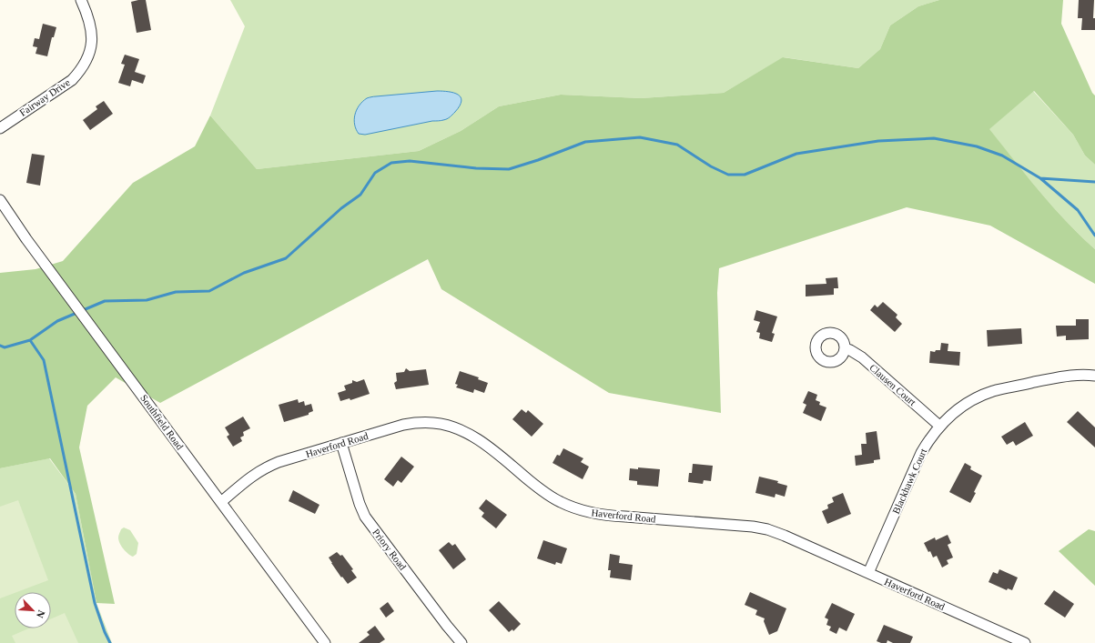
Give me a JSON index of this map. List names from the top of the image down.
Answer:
{
  "streets": {
    "street": [
      "Fairway Drive",
      "Clausen Court",
      "Southfield Road",
      "Haverford Road",
      "Blackhawk Court",
      "Priory Road"
    ]
  },
  "crossings": [
    ["Clausen Court", "Blackhawk Court"],
    ["Southfield Road", "Haverford Road"],
    ["Haverford Road", "Blackhawk Court"],
    ["Haverford Road", "Priory Road"]
  ],
  "north": "bottom right"
}
